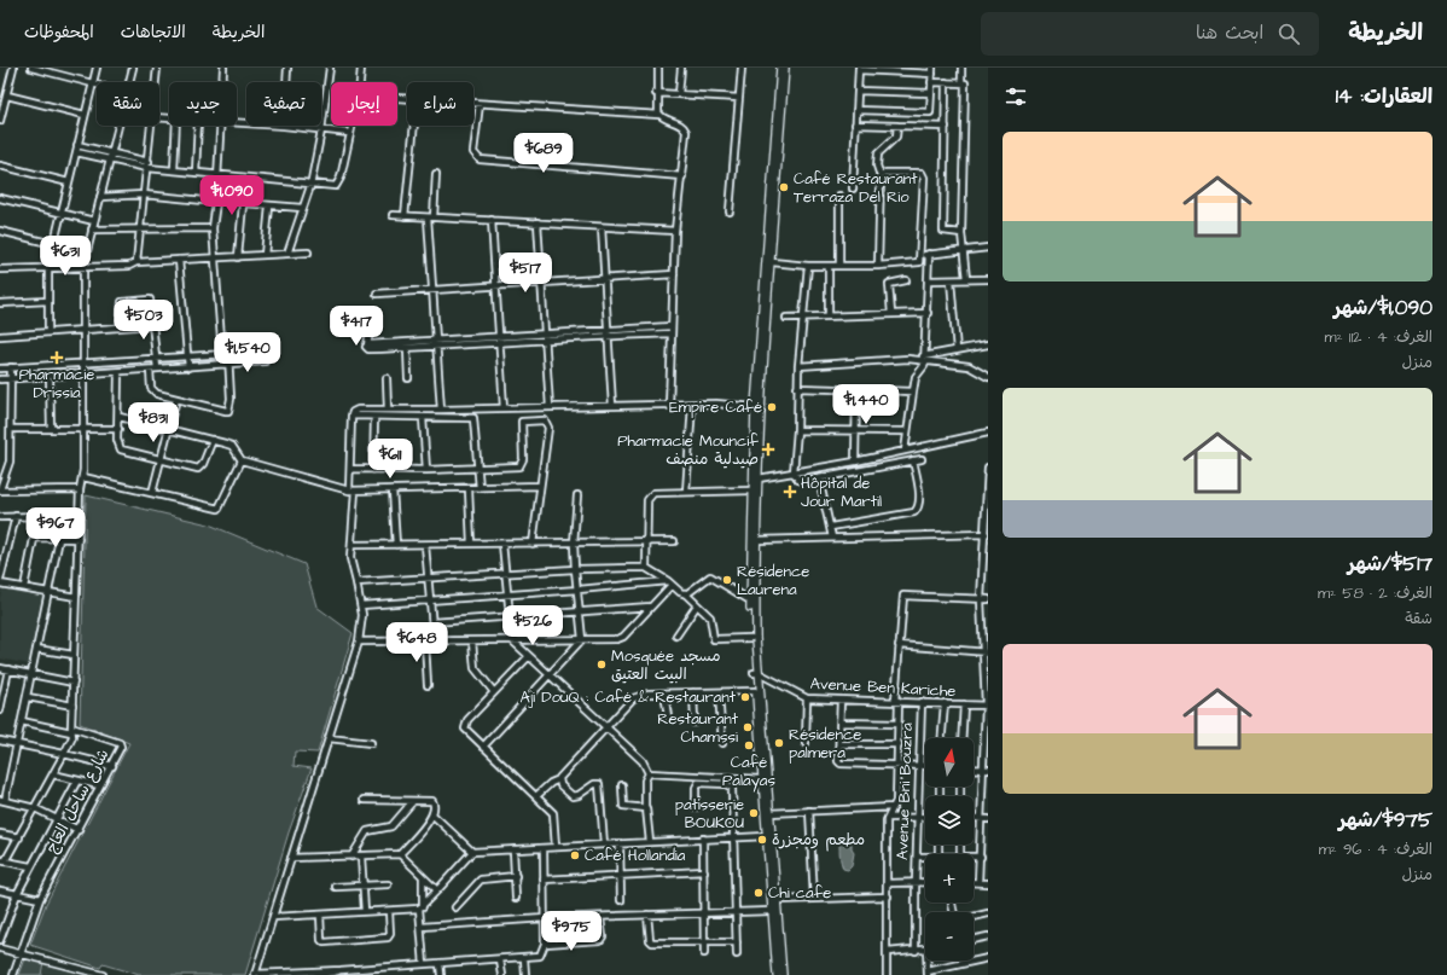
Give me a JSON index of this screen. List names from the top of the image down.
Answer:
{
  "streets": {
    "street": ["Avenue Ben Kariche", "Avenue Bni Bouzra", "شارع ساحل العاج"]
  },
  "crossings": [
    ["Avenue Ben Kariche", "Avenue Bni Bouzra"]
  ],
  "places": {
    "other": [
      "Café Restaurant Terraza Del Rio",
      "Empire Café",
      "Résidence Laurena",
      "Mosquée مسجد البيت العتيق",
      "Aji DouQ : Café & Restaurant",
      "Restaurant Chamssi",
      "Résidence palmera",
      "Café Palayas",
      "patisserie BOUKOU",
      "مطعم ومجزرة",
      "Café Hollandia",
      "Chi cafe"
    ],
    "health": ["Pharmacie Drissia", "Pharmacie Mouncif صيدلية منصف", "Hôpital de Jour Martil"]
  },
  "north": "top",
  "page": {
    "header": "الخريطة",
    "search": "ابحث هنا",
    "nav": ["الخريطة", "الاتجاهات", "المحفوظات"],
    "heading": "العقارات: 14",
    "chip": [
      "شراء",
      "إيجار",
      "تصفية",
      "جديد",
      "شقة"
    ],
    "list": [
      {
        "name": "$1,090/شهر",
        "note": "الغرف: 4 · 112 m² · منزل"
      },
      {
        "name": "$517/شهر",
        "note": "الغرف: 2 · 58 m² · شقة"
      },
      {
        "name": "$975/شهر",
        "note": "الغرف: 4 · 96 m² · منزل"
      }
    ],
    "price": [
      "$689",
      "$1,090",
      "$631",
      "$517",
      "$503",
      "$417",
      "$1,540",
      "$1,440",
      "$831",
      "$611",
      "$967",
      "$526",
      "$648",
      "$975"
    ],
    "map_buttons": ["+", "−"]
  }
}
